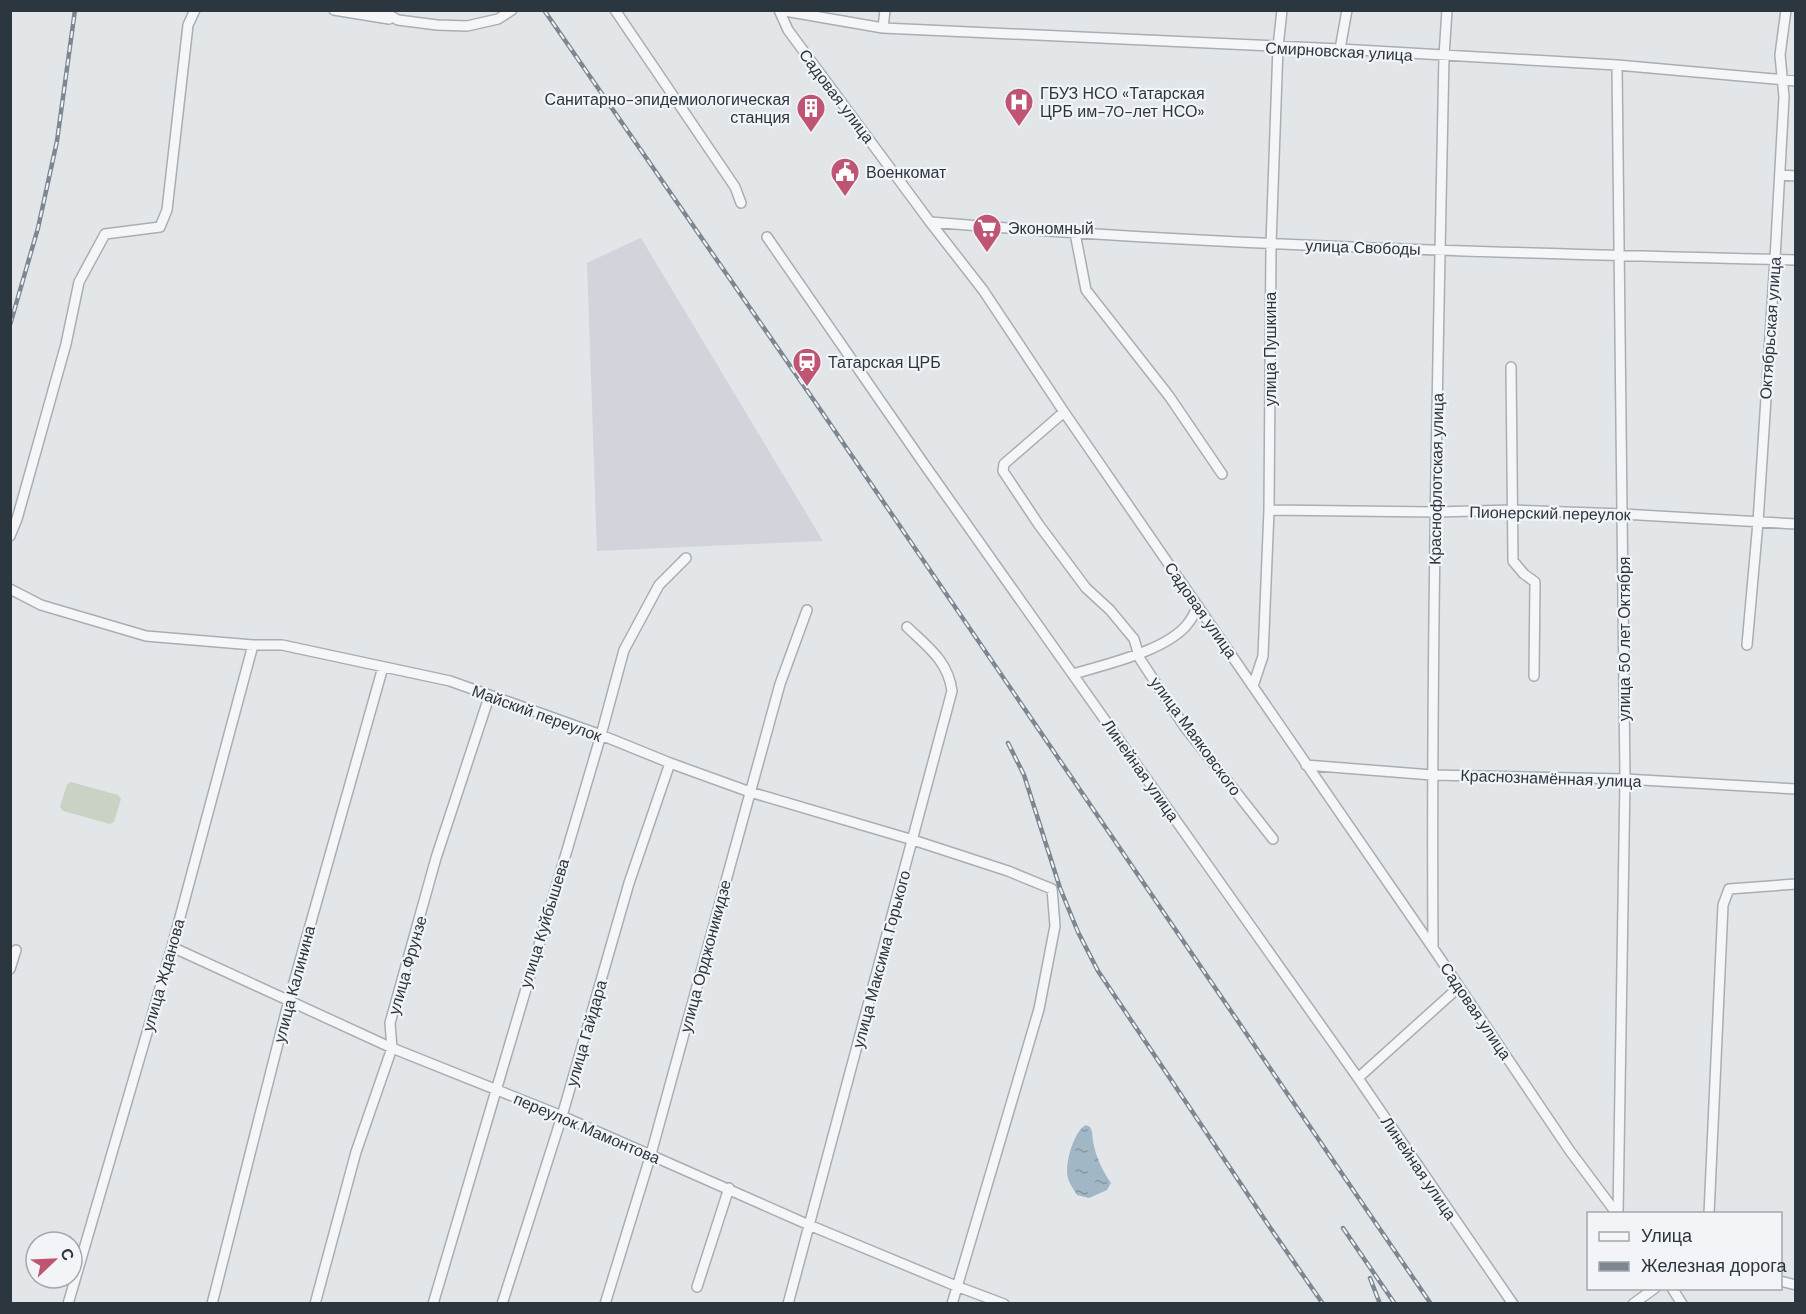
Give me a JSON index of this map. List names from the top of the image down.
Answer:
{
  "streets": {
    "street": [
      "Смирновская улица",
      "Садовая улица",
      "улица Свободы",
      "Октябрьская улица",
      "улица Пушкина",
      "Краснофлотская улица",
      "Пионерский переулок",
      "улица 50 лет Октября",
      "Майский переулок",
      "улица Маяковского",
      "Линейная улица",
      "Краснознамённая улица",
      "улица Куйбышева",
      "улица Орджоникидзе",
      "улица Максима Горького",
      "улица Фрунзе",
      "улица Жданова",
      "улица Калинина",
      "улица Гайдара",
      "переулок Мамонтова"
    ]
  },
  "crossings": [
    ["Смирновская улица", "Садовая улица"],
    ["Смирновская улица", "Октябрьская улица"],
    ["Смирновская улица", "улица Пушкина"],
    ["Смирновская улица", "Краснофлотская улица"],
    ["Смирновская улица", "улица 50 лет Октября"],
    ["Садовая улица", "улица Свободы"],
    ["Садовая улица", "улица Пушкина"],
    ["Садовая улица", "Краснофлотская улица"],
    ["Садовая улица", "улица Маяковского"],
    ["Садовая улица", "Краснознамённая улица"],
    ["улица Свободы", "Октябрьская улица"],
    ["улица Свободы", "улица Пушкина"],
    ["улица Свободы", "Краснофлотская улица"],
    ["улица Свободы", "улица 50 лет Октября"],
    ["Октябрьская улица", "Пионерский переулок"],
    ["улица Пушкина", "Пионерский переулок"],
    ["Краснофлотская улица", "Пионерский переулок"],
    ["Краснофлотская улица", "Краснознамённая улица"],
    ["Пионерский переулок", "улица 50 лет Октября"],
    ["улица 50 лет Октября", "Краснознамённая улица"],
    ["Майский переулок", "улица Куйбышева"],
    ["Майский переулок", "улица Орджоникидзе"],
    ["Майский переулок", "улица Максима Горького"],
    ["Майский переулок", "улица Фрунзе"],
    ["Майский переулок", "улица Жданова"],
    ["Майский переулок", "улица Калинина"],
    ["Майский переулок", "улица Гайдара"],
    ["Майский переулок", "переулок Мамонтова"],
    ["улица Куйбышева", "переулок Мамонтова"],
    ["улица Орджоникидзе", "переулок Мамонтова"],
    ["улица Максима Горького", "переулок Мамонтова"],
    ["улица Фрунзе", "переулок Мамонтова"],
    ["улица Жданова", "переулок Мамонтова"],
    ["улица Калинина", "переулок Мамонтова"],
    ["улица Гайдара", "переулок Мамонтова"]
  ],
  "places": {
    "hospital": ["ГБУЗ НСО «Татарская ЦРБ им-70-лет НСО»"],
    "building": ["Санитарно-эпидемиологическая станция"],
    "public building": ["Военкомат"],
    "supermarket": ["Экономный"],
    "station": ["Татарская ЦРБ"]
  },
  "legend": ["Улица", "Железная дорога"],
  "north": "top right"
}
